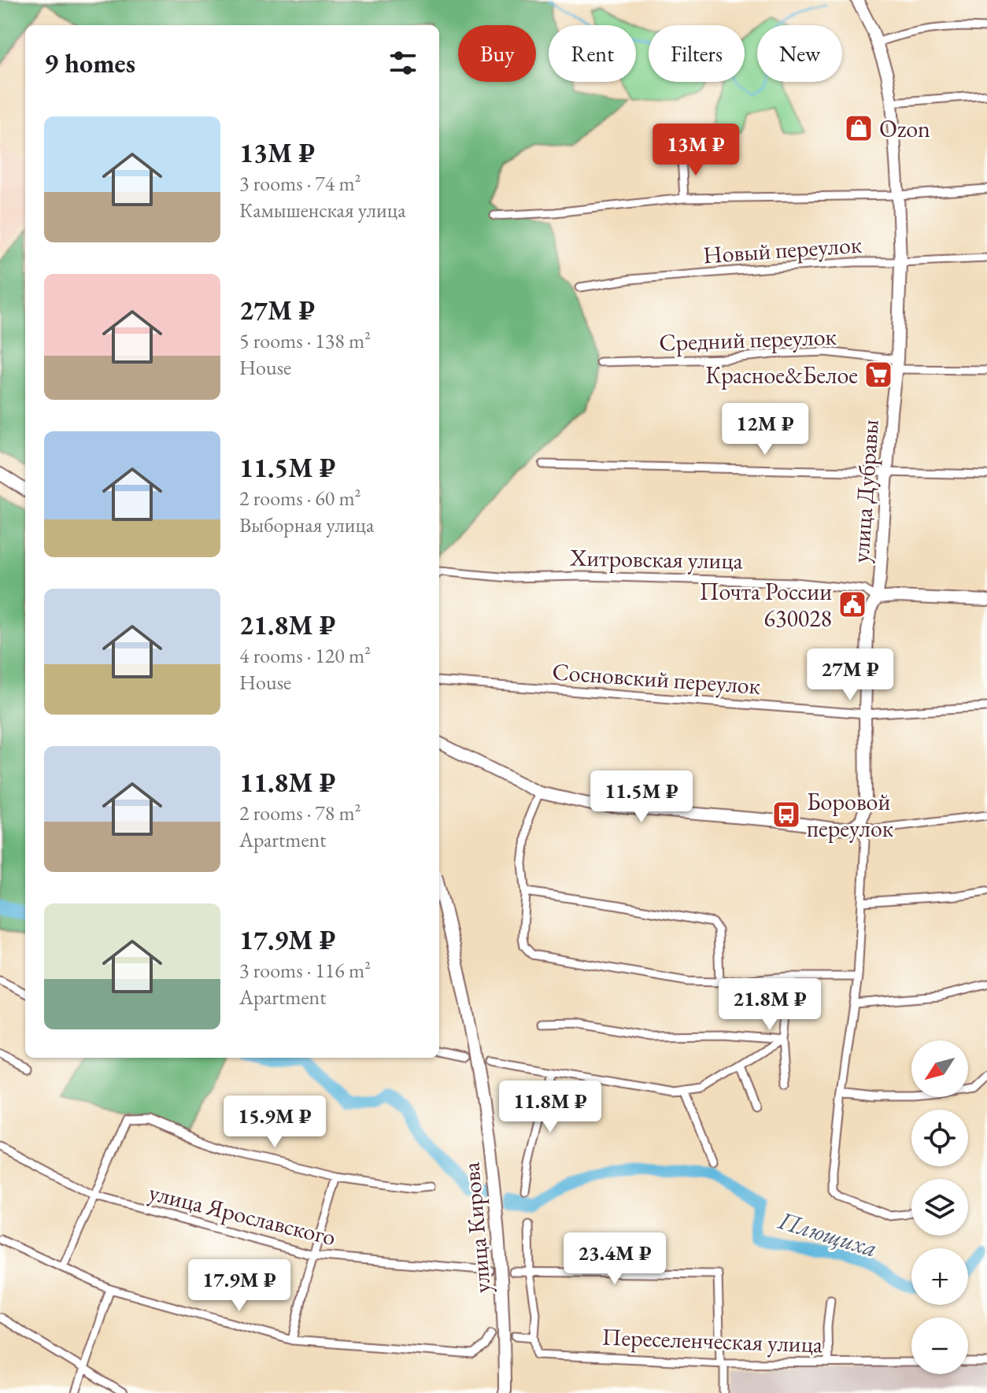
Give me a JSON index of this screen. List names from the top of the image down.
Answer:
{
  "streets": {
    "main road": ["улица Дубравы", "Хитровская улица", "улица Кирова"],
    "street": [
      "Новый переулок",
      "Средний переулок",
      "Сосновский переулок",
      "улица Ярославского",
      "Переселенческая улица"
    ]
  },
  "crossings": [
    ["Новый переулок", "улица Дубравы"],
    ["Средний переулок", "улица Дубравы"],
    ["улица Дубравы", "Хитровская улица"],
    ["улица Дубравы", "Сосновский переулок"]
  ],
  "water": ["Плющиха"],
  "places": {
    "shop": ["Ozon"],
    "supermarket": ["Красное&Белое"],
    "public building": ["Почта России 630028"],
    "bus stop": ["Боровой переулок"]
  },
  "north": "bottom left",
  "page": {
    "chip": [
      "Buy",
      "Rent",
      "Filters",
      "New"
    ],
    "heading": "9 homes",
    "list": [
      {
        "name": "13M ₽",
        "note": "3 rooms · 74 m² · Камышенская улица"
      },
      {
        "name": "27M ₽",
        "note": "5 rooms · 138 m² · House"
      },
      {
        "name": "11.5M ₽",
        "note": "2 rooms · 60 m² · Выборная улица"
      },
      {
        "name": "21.8M ₽",
        "note": "4 rooms · 120 m² · House"
      },
      {
        "name": "11.8M ₽",
        "note": "2 rooms · 78 m² · Apartment"
      },
      {
        "name": "17.9M ₽",
        "note": "3 rooms · 116 m² · Apartment"
      }
    ],
    "price": [
      "13M ₽",
      "12M ₽",
      "27M ₽",
      "11.5M ₽",
      "21.8M ₽",
      "11.8M ₽",
      "15.9M ₽",
      "23.4M ₽",
      "17.9M ₽"
    ],
    "map_buttons": ["+", "−"]
  }
}
